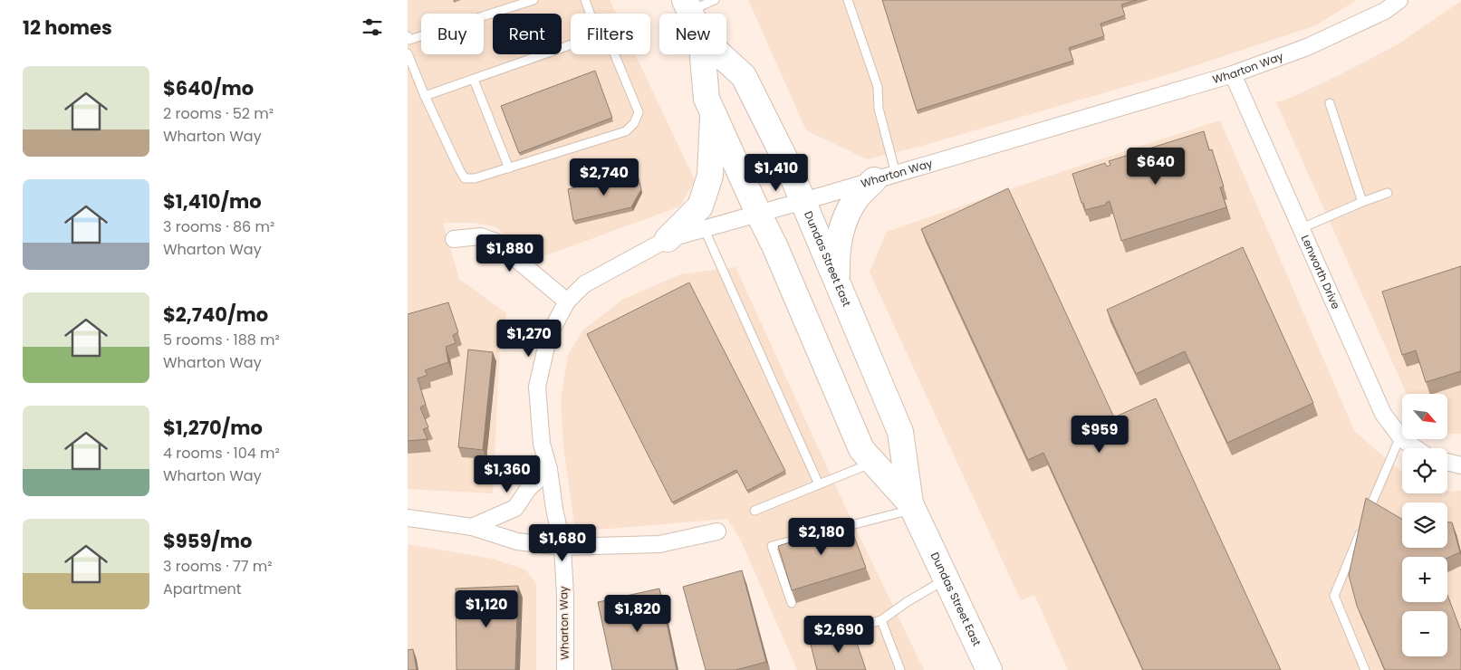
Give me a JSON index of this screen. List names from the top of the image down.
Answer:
{
  "streets": {
    "main road": ["Dundas Street East"],
    "street": ["Wharton Way", "Lenworth Drive"]
  },
  "crossings": [
    ["Wharton Way", "Dundas Street East"],
    ["Wharton Way", "Lenworth Drive"]
  ],
  "north": "bottom right",
  "page": {
    "heading": "12 homes",
    "chip": [
      "Buy",
      "Rent",
      "Filters",
      "New"
    ],
    "list": [
      {
        "name": "$640/mo",
        "note": "2 rooms · 52 m² · Wharton Way"
      },
      {
        "name": "$1,410/mo",
        "note": "3 rooms · 86 m² · Wharton Way"
      },
      {
        "name": "$2,740/mo",
        "note": "5 rooms · 188 m² · Wharton Way"
      },
      {
        "name": "$1,270/mo",
        "note": "4 rooms · 104 m² · Wharton Way"
      },
      {
        "name": "$959/mo",
        "note": "3 rooms · 77 m² · Apartment"
      }
    ],
    "price": [
      "$640",
      "$1,410",
      "$2,740",
      "$1,880",
      "$1,270",
      "$959",
      "$1,360",
      "$2,180",
      "$1,680",
      "$1,120",
      "$1,820",
      "$2,690"
    ],
    "map_buttons": ["+", "−"]
  }
}
